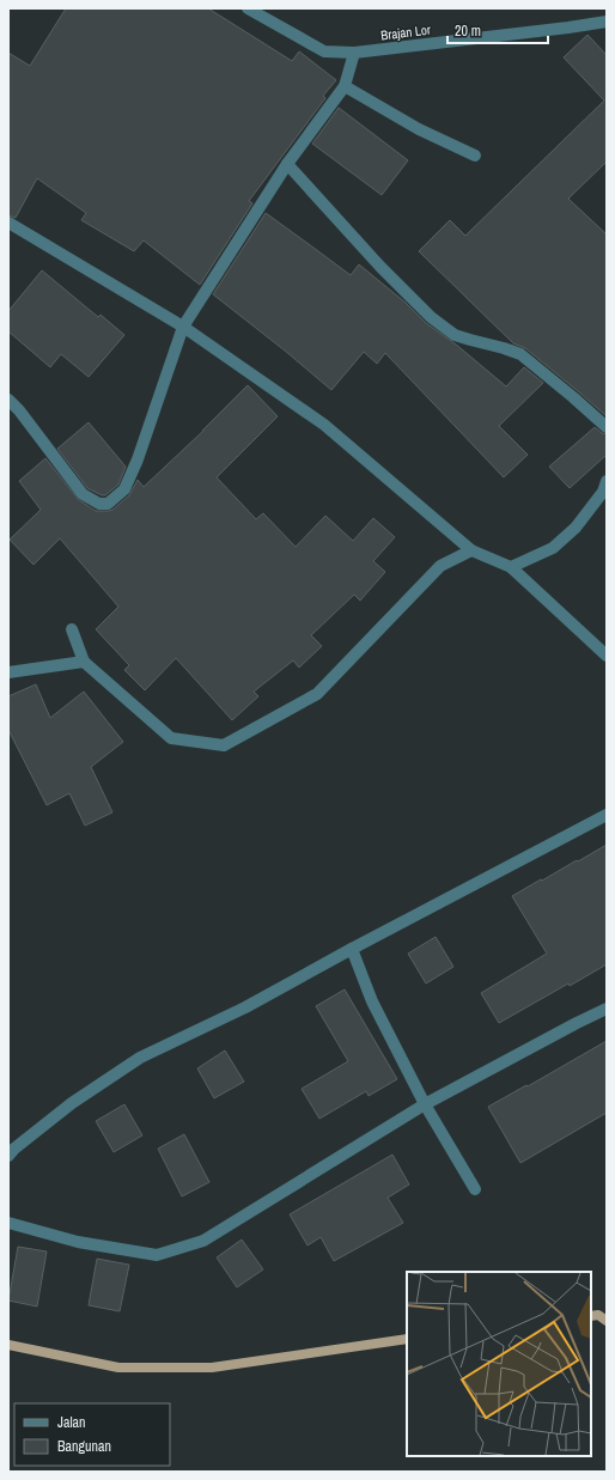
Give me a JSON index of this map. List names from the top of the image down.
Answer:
{
  "streets": {
    "street": ["Brajan Lor"]
  },
  "legend": ["Jalan", "Bangunan"],
  "scale_bar": "20 m"
}
